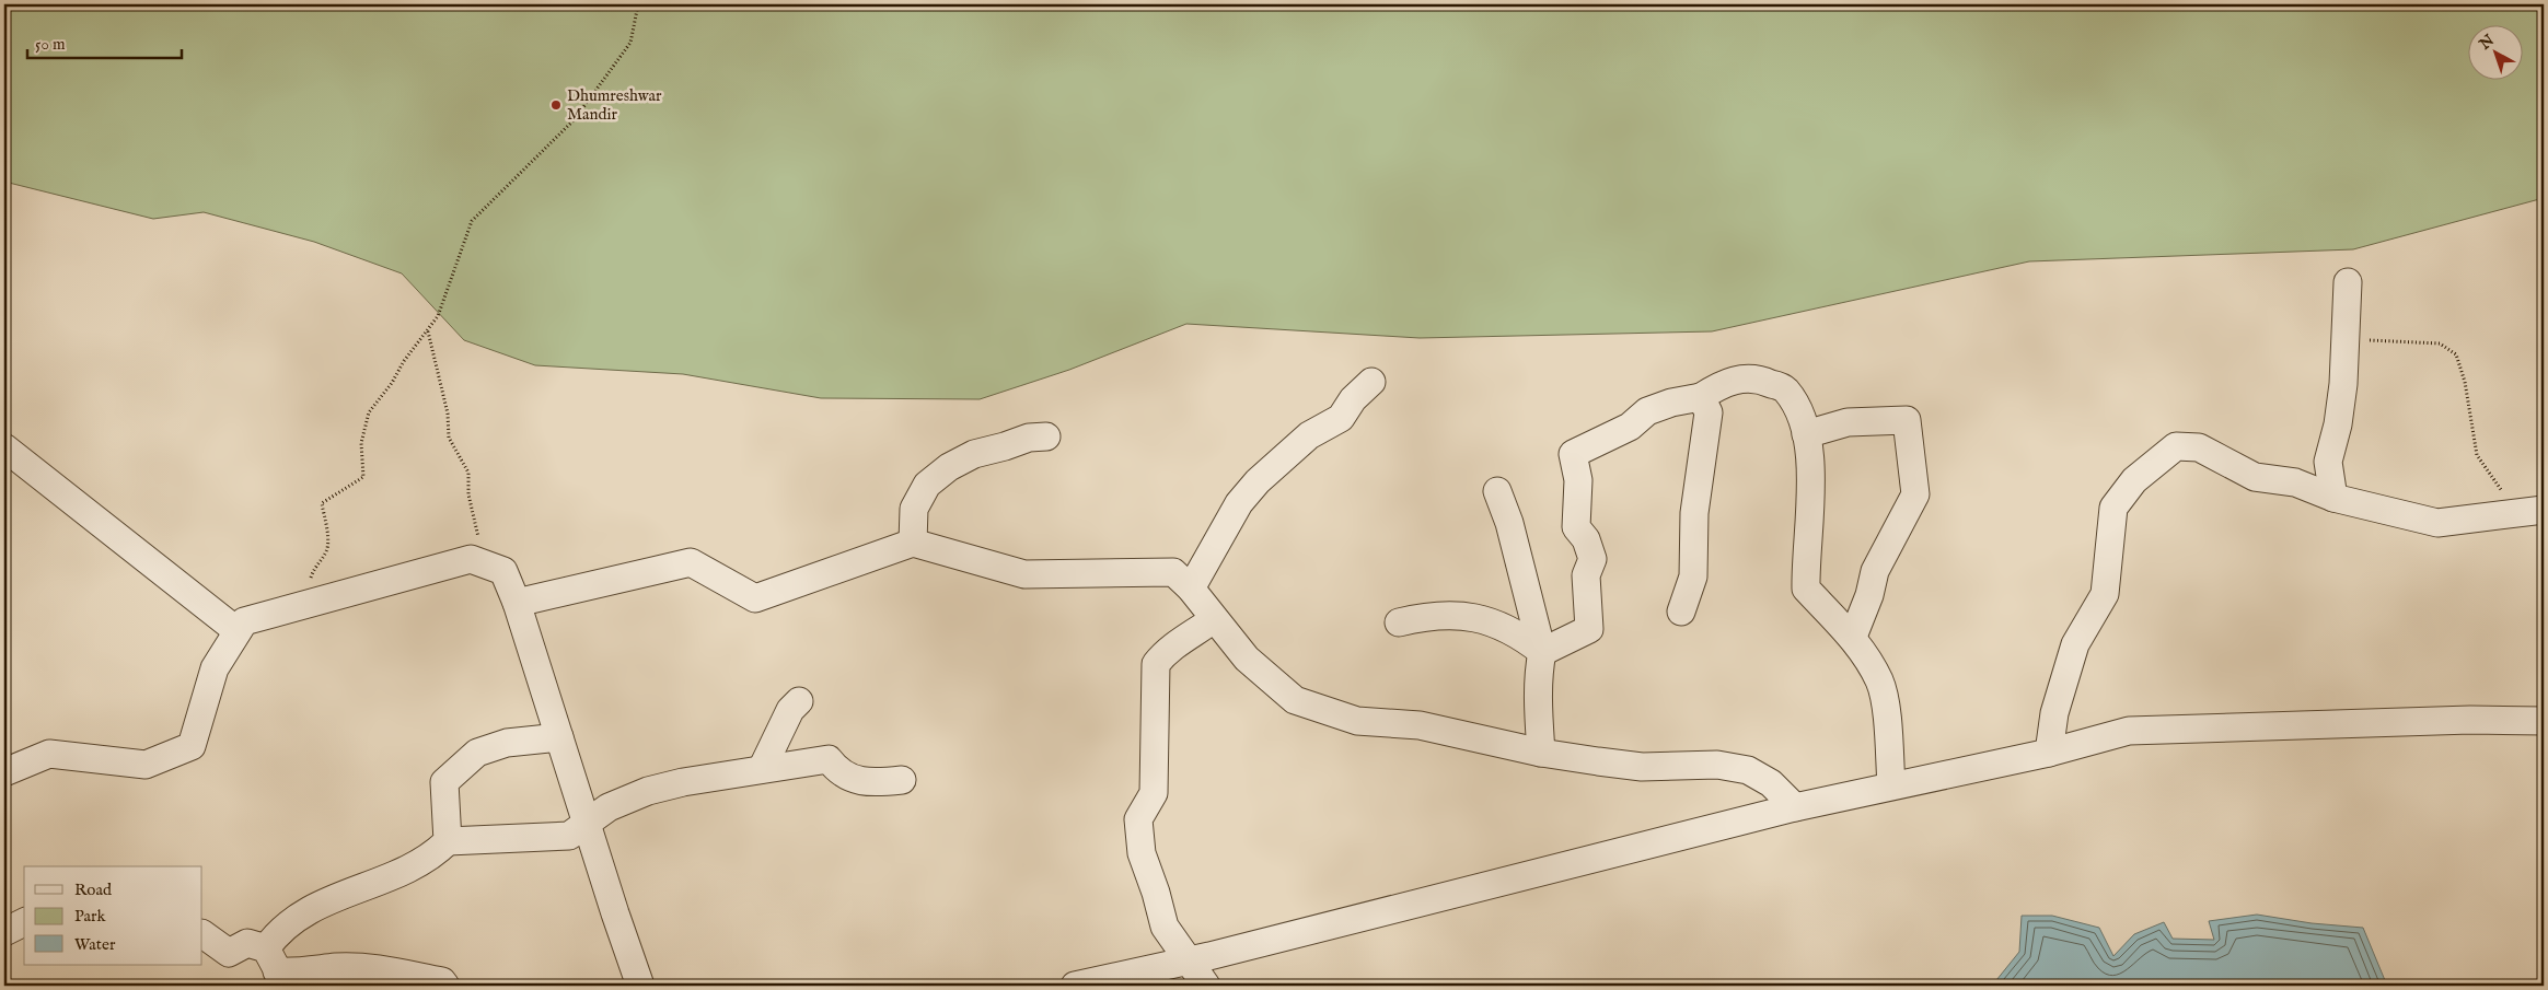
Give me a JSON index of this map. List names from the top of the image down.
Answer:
{
  "places": ["Dhumreshwar Mandir"],
  "legend": ["Road", "Park", "Water"],
  "scale_bar": "50 m",
  "north": "top left"
}
